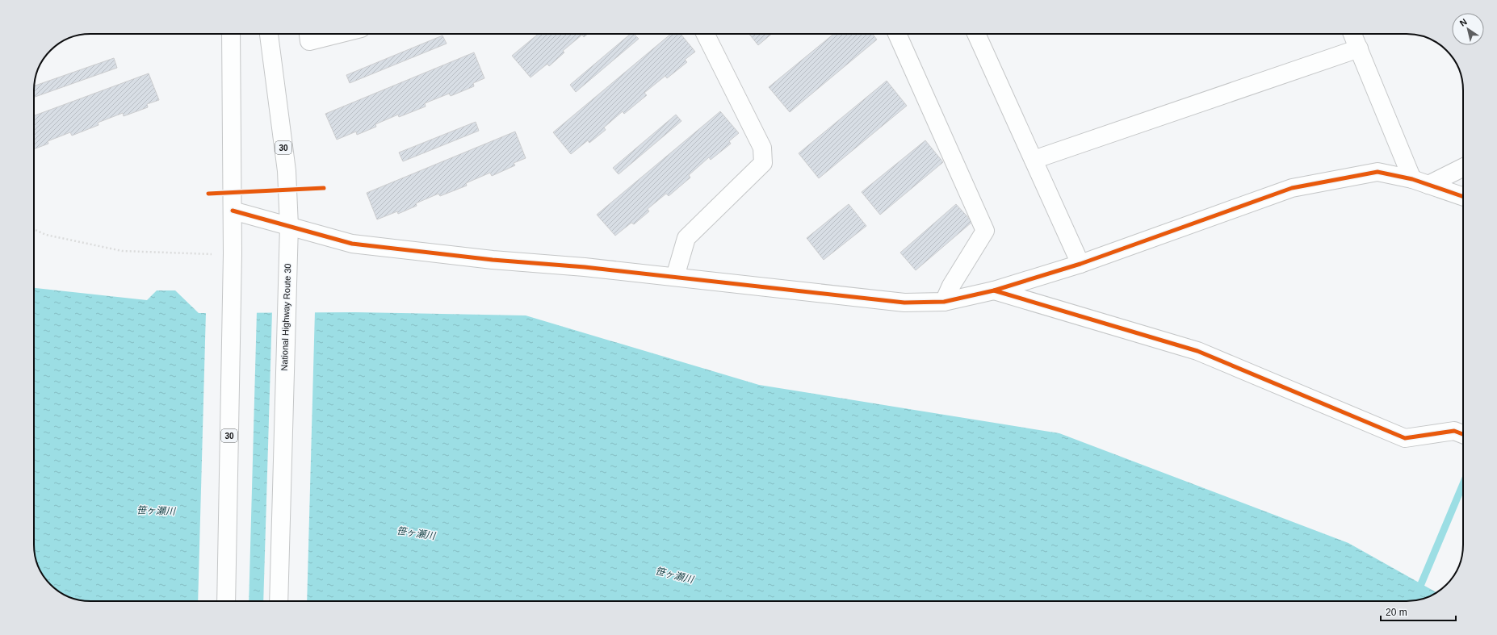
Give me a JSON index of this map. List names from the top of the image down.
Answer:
{
  "streets": {
    "main road": ["30", "National Highway Route 30"]
  },
  "water": ["笹ヶ瀬川"],
  "scale_bar": "20 m",
  "north": "top left"
}
